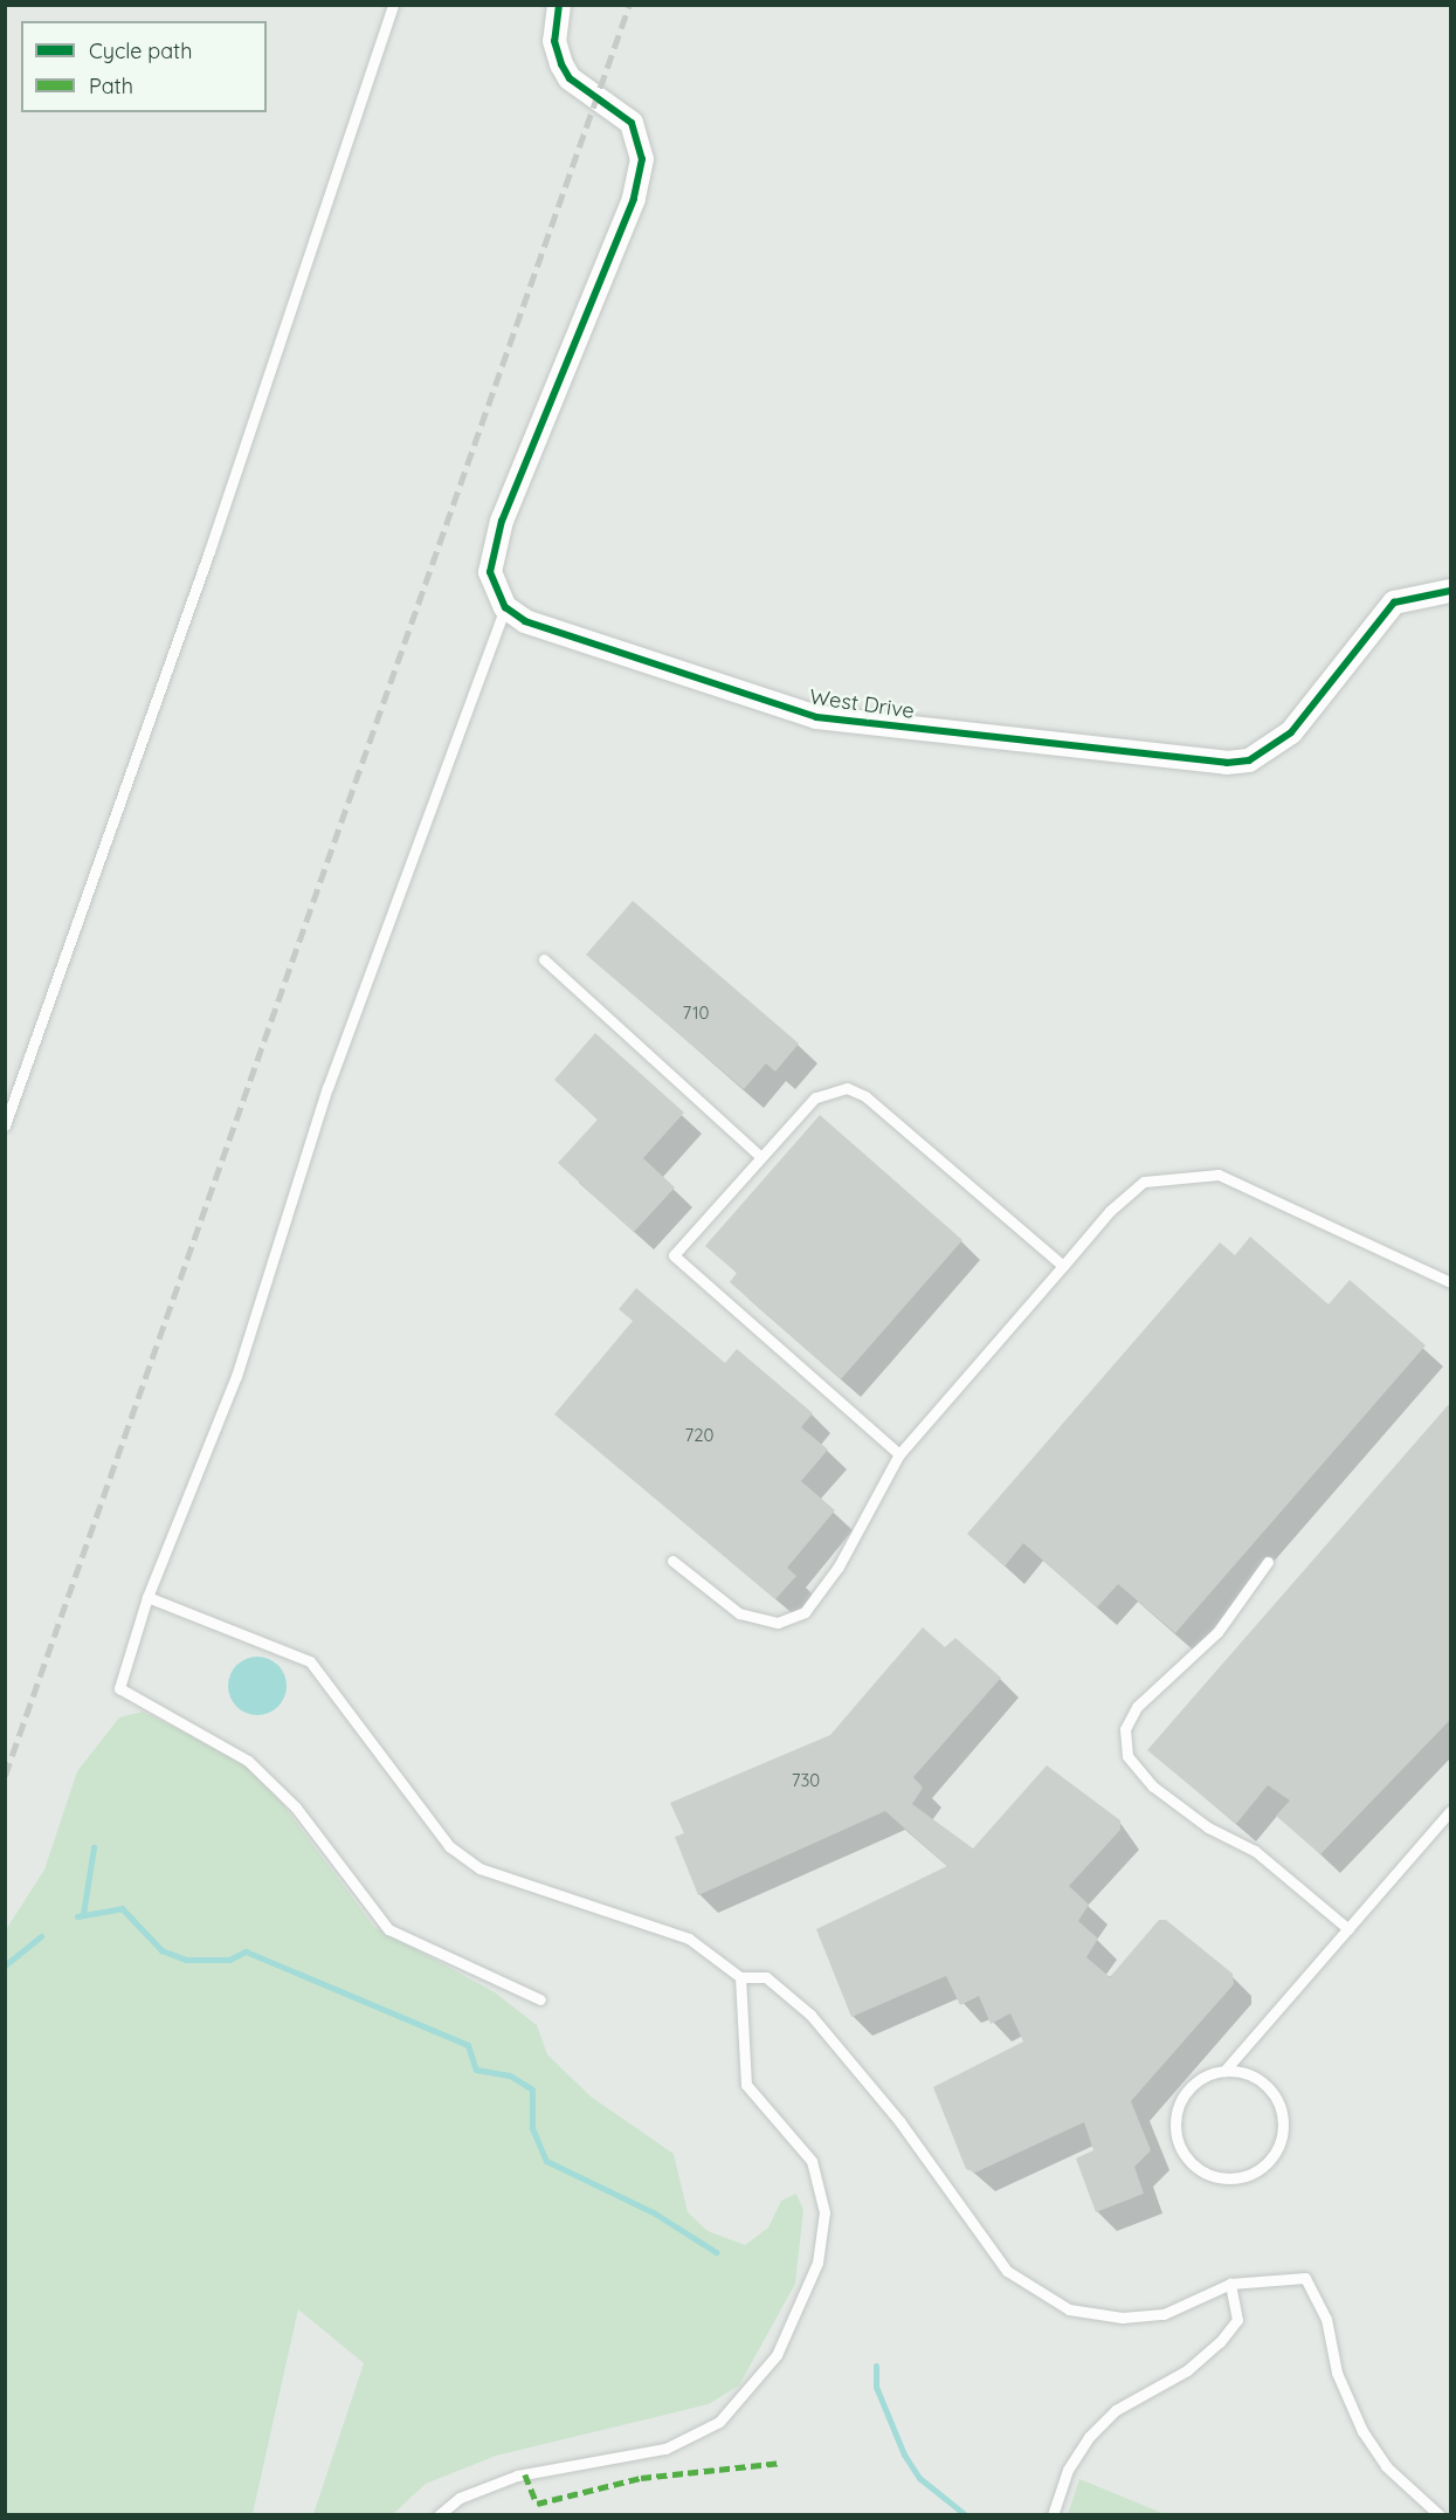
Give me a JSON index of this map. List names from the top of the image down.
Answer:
{
  "streets": {
    "street": ["West Drive"]
  },
  "house_numbers": ["710", "720", "730"],
  "legend": ["Cycle path", "Path"]
}
